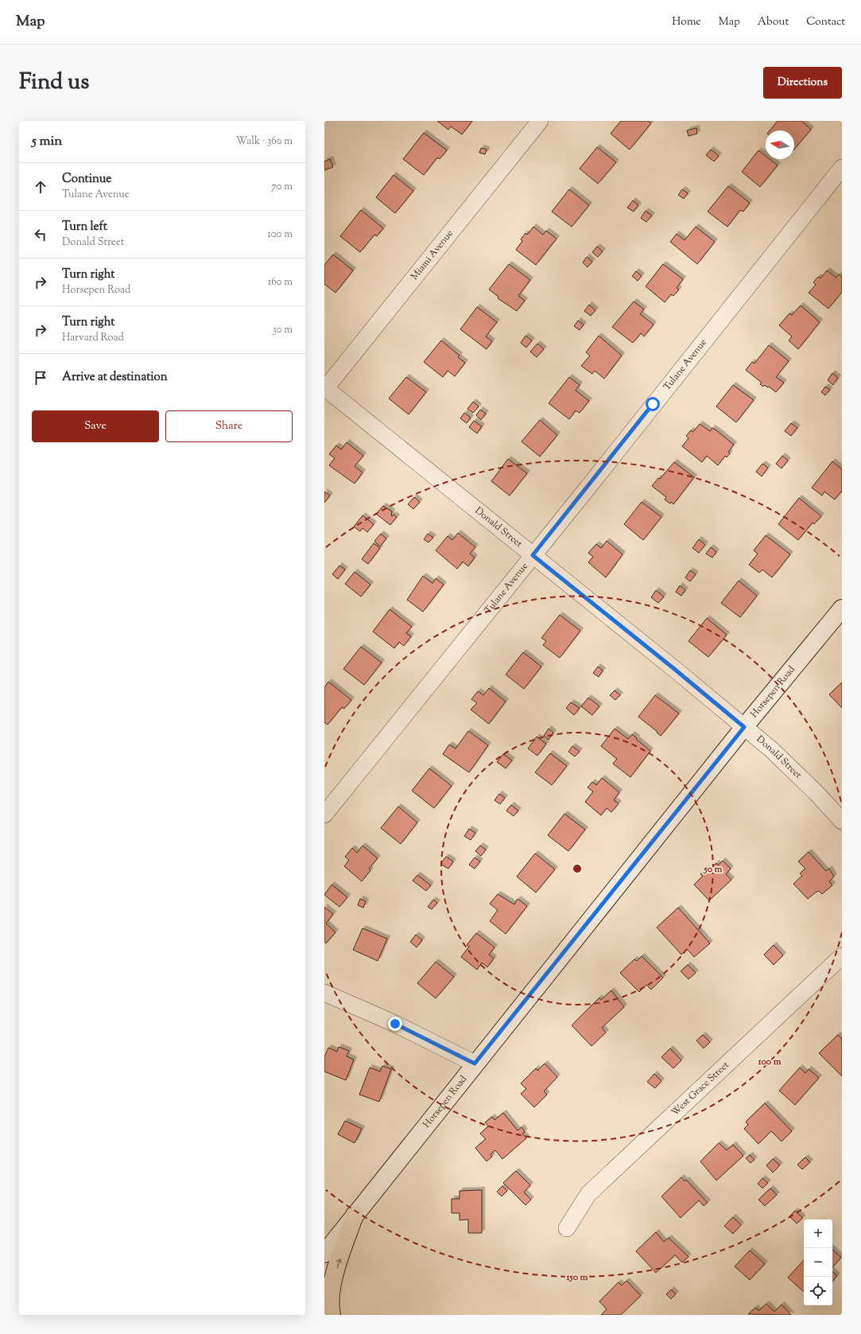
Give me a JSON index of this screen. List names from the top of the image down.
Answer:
{
  "streets": {
    "street": [
      "Miami Avenue",
      "Tulane Avenue",
      "Donald Street",
      "Horsepen Road",
      "West Grace Street"
    ]
  },
  "crossings": [
    ["Miami Avenue", "Donald Street"],
    ["Tulane Avenue", "Donald Street"],
    ["Donald Street", "Horsepen Road"]
  ],
  "north": "left",
  "page": {
    "header": "Map",
    "nav": [
      "Home",
      "Map",
      "About",
      "Contact"
    ],
    "title": "Find us",
    "buttons": [
      "Directions",
      ["Save", "Share"]
    ],
    "heading": ["5 min", "Walk · 360 m"],
    "list": [
      ["Continue", "Tulane Avenue", "70 m"],
      ["Turn left", "Donald Street", "100 m"],
      ["Turn right", "Horsepen Road", "160 m"],
      ["Turn right", "Harvard Road", "30 m"],
      "Arrive at destination"
    ],
    "map_buttons": ["+", "−"]
  },
  "rings": ["50 m", "100 m", "150 m"]
}
